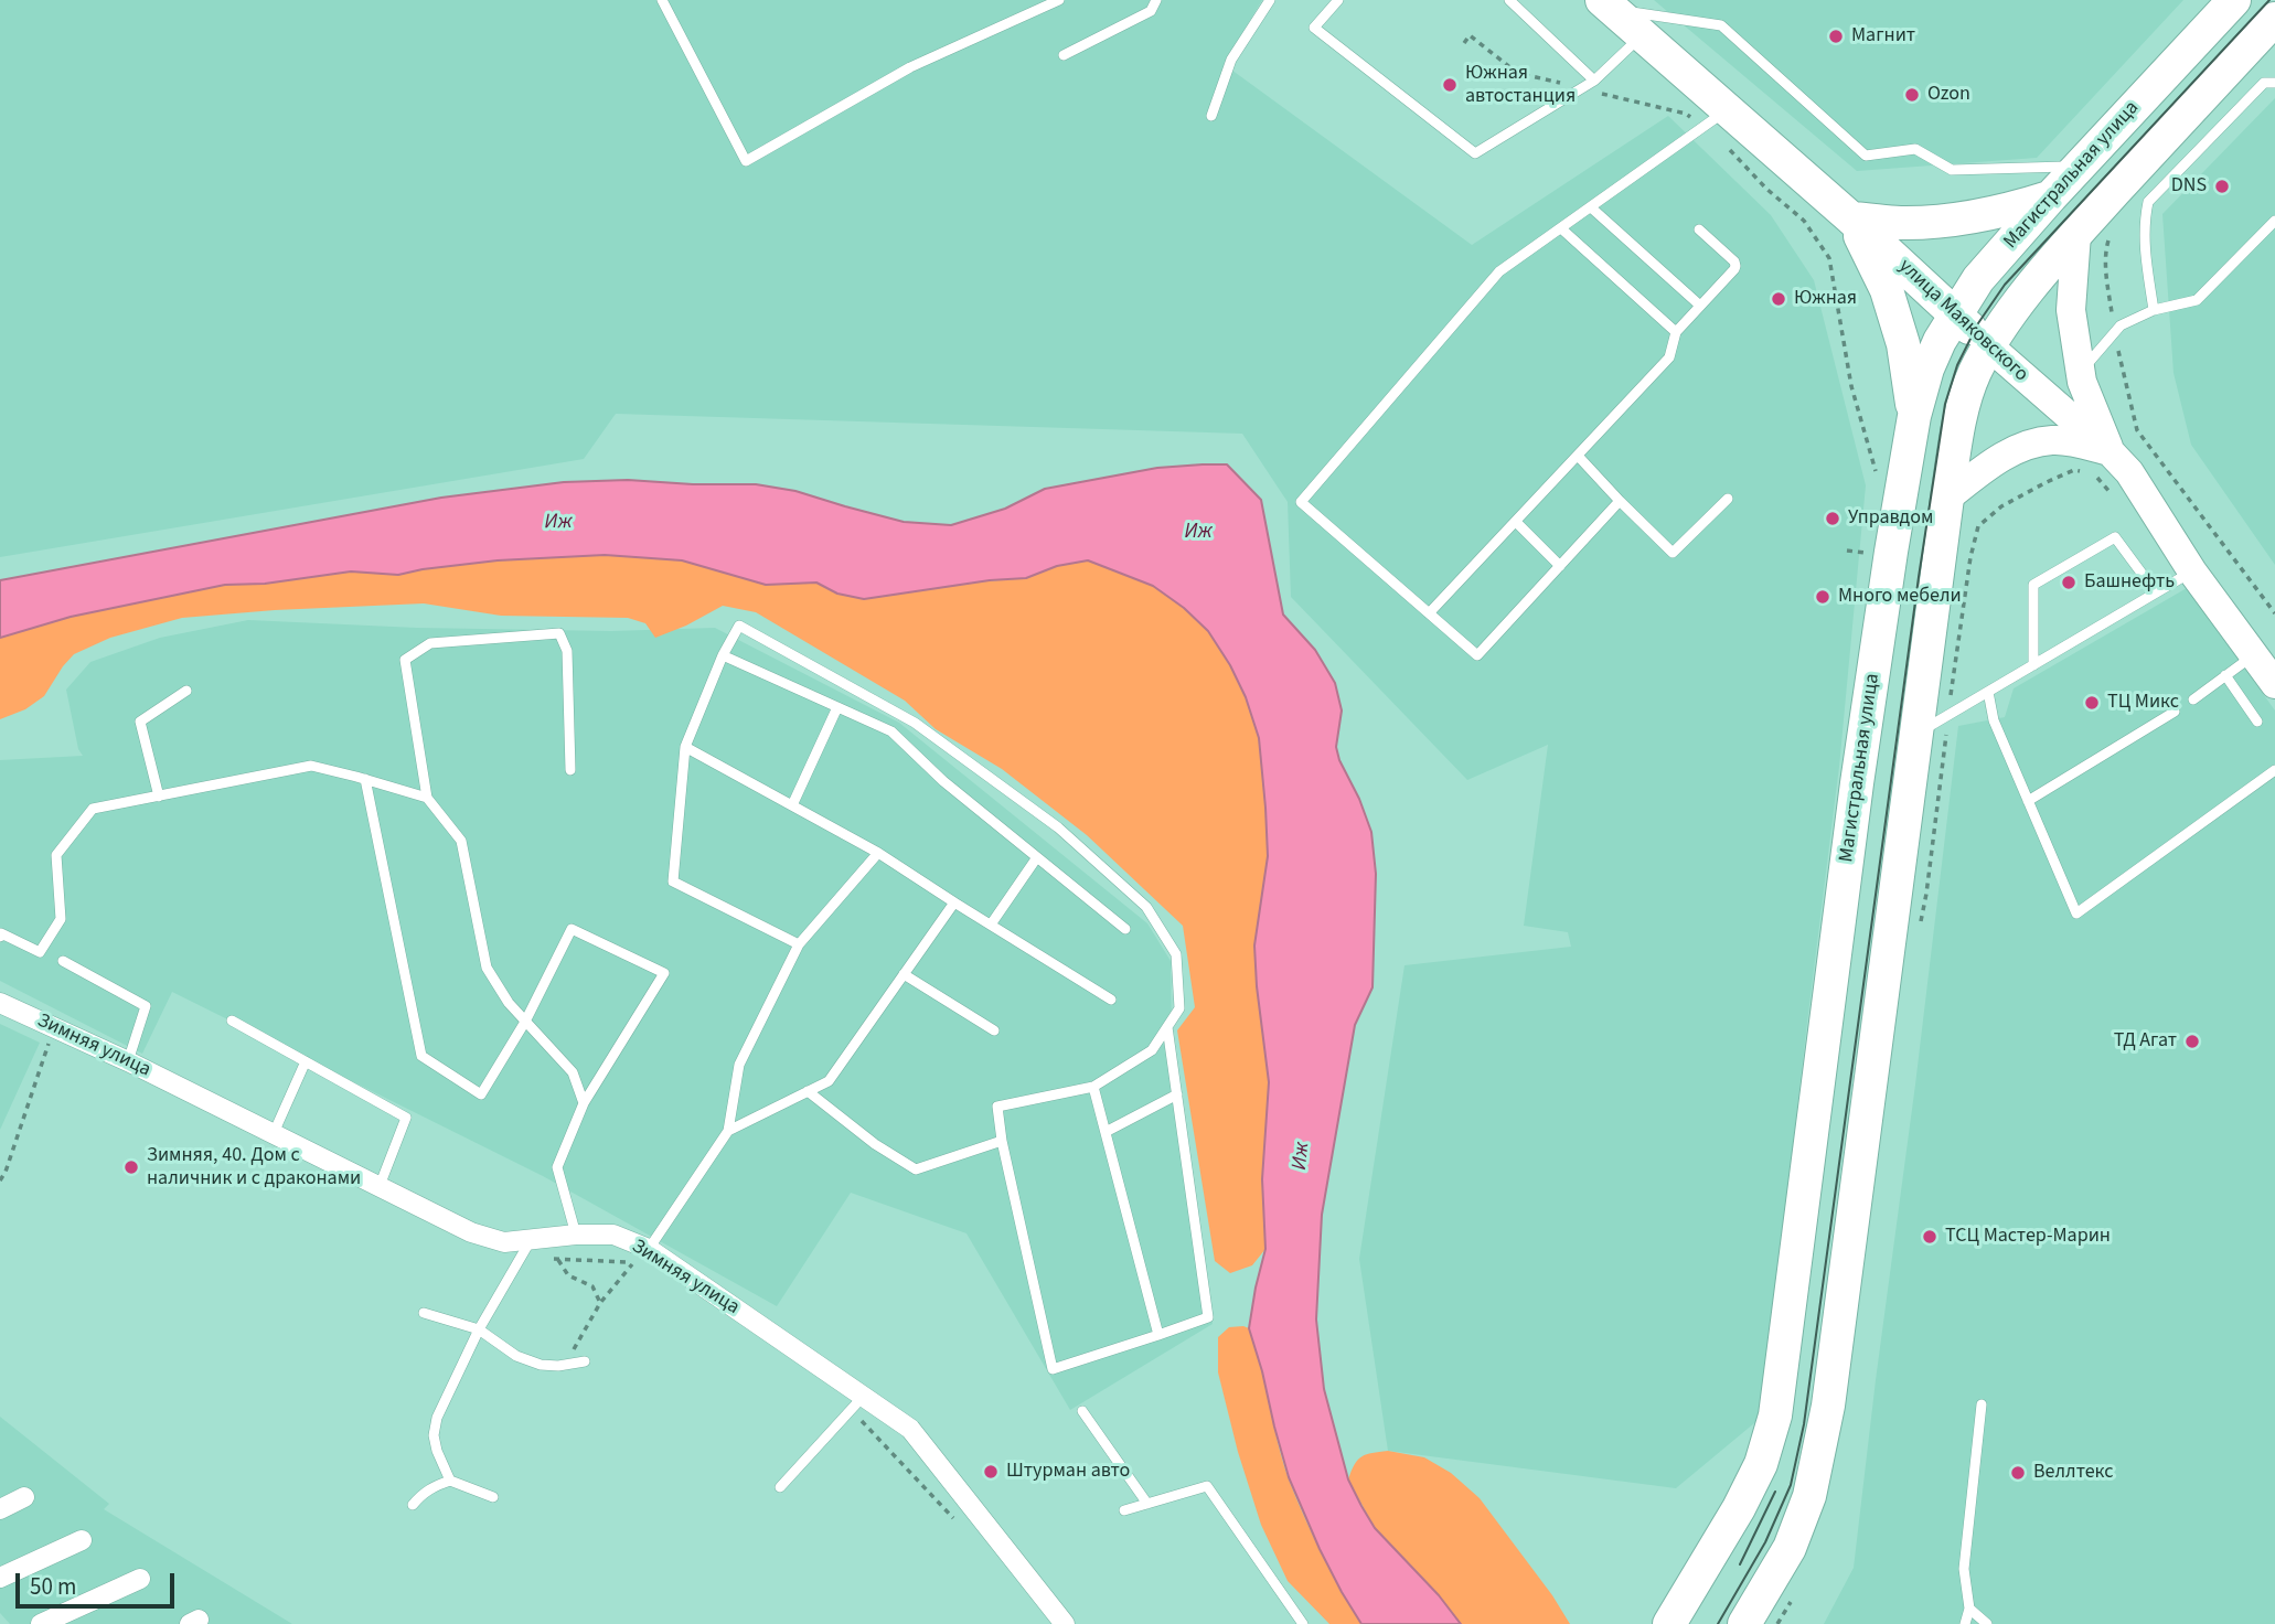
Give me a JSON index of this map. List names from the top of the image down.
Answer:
{
  "streets": {
    "main road": ["Магистральная улица", "улица Маяковского"],
    "street": ["Зимняя улица"]
  },
  "crossings": [
    ["Магистральная улица", "улица Маяковского"]
  ],
  "water": ["Иж"],
  "places": [
    "Магнит",
    "Южная автостанция",
    "Ozon",
    "DNS",
    "Южная",
    "Управдом",
    "Башнефть",
    "Много мебели",
    "ТЦ Микс",
    "ТД Агат",
    "Зимняя, 40. Дом с наличник и с драконами",
    "ТСЦ Мастер-Марин",
    "Штурман авто",
    "Веллтекс"
  ],
  "scale_bar": "50 m"
}
